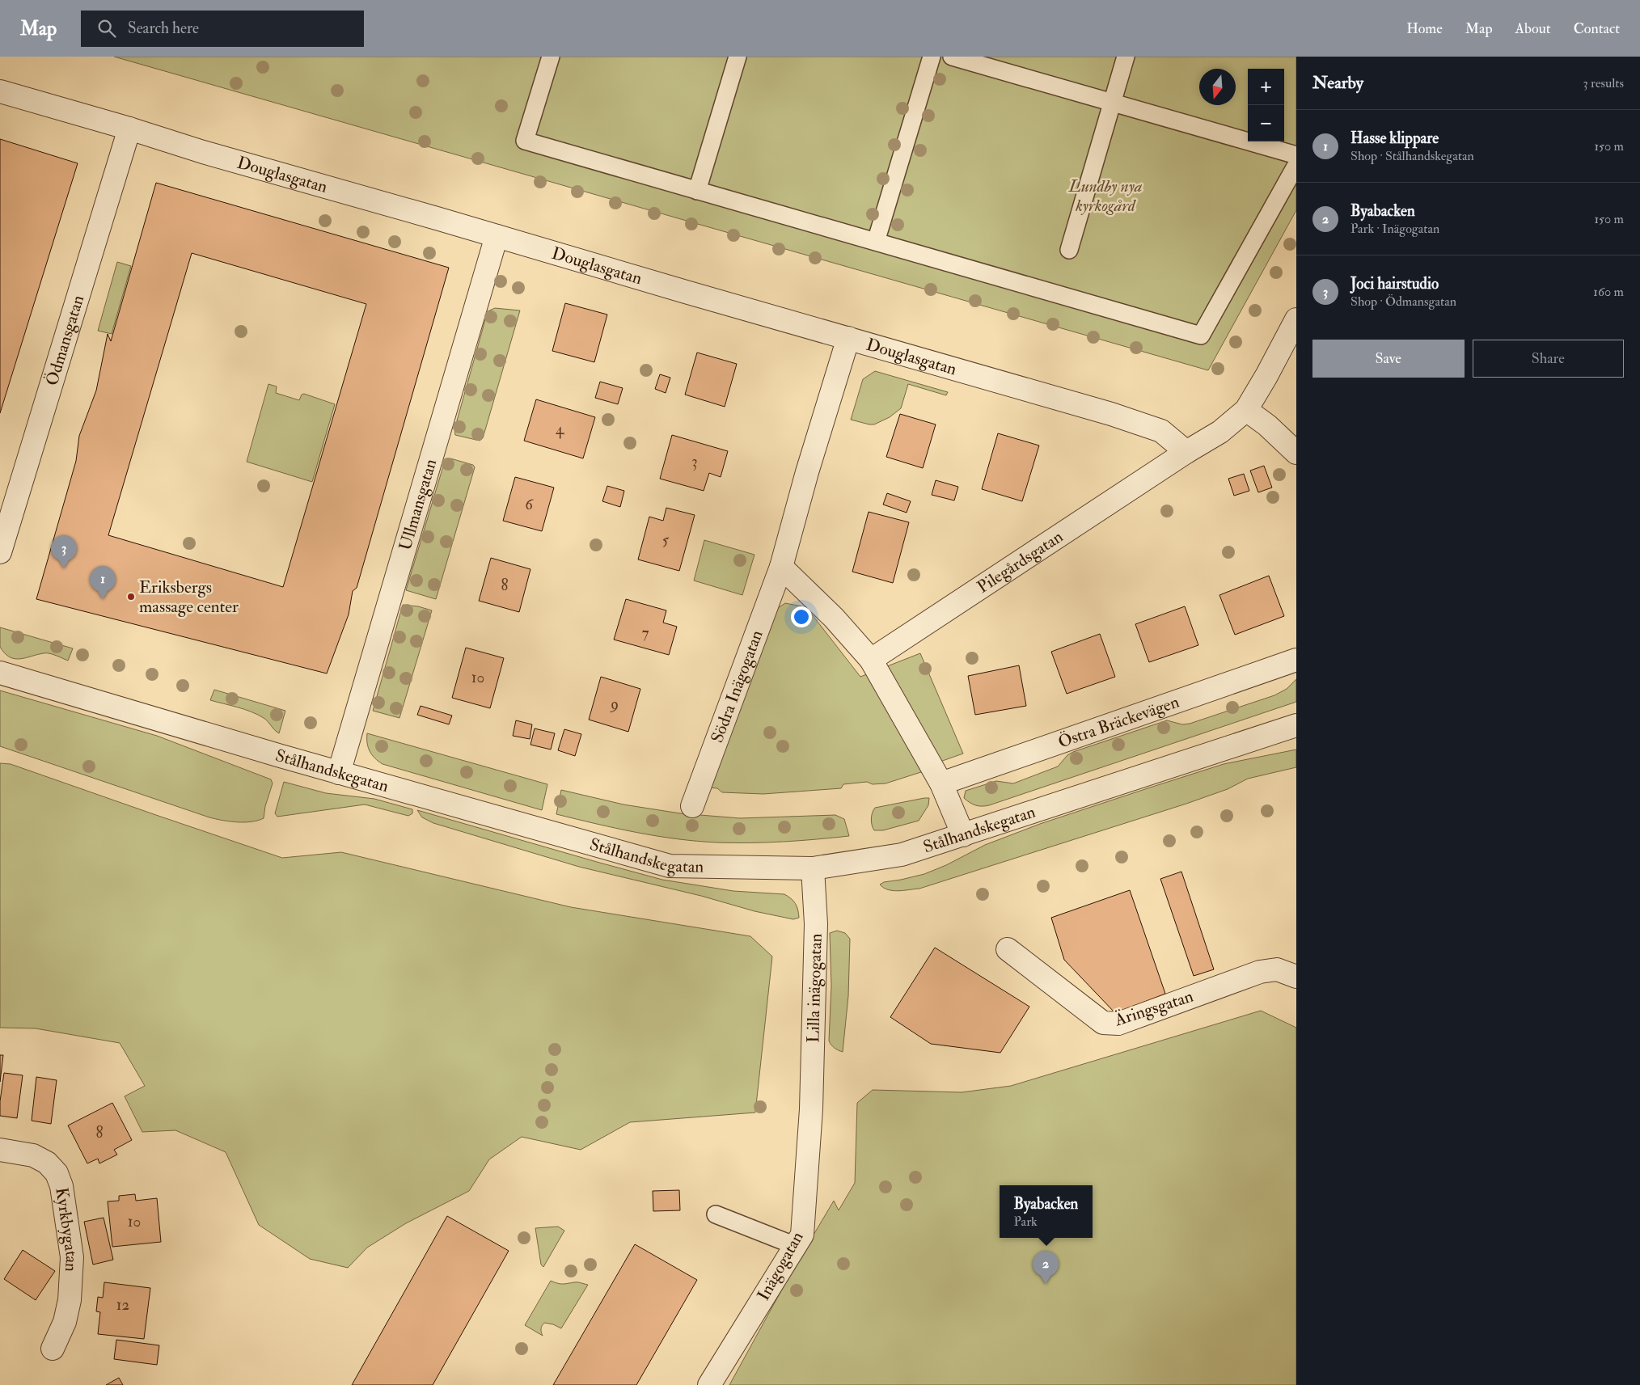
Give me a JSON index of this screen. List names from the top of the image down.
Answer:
{
  "streets": {
    "street": [
      "Douglasgatan",
      "Ödmansgatan",
      "Ullmansgatan",
      "Pilegårdsgatan",
      "Södra Inägogatan",
      "Östra Bräckevägen",
      "Stålhandskegatan",
      "Lilla inägogatan",
      "Äringsgatan",
      "Kyrkbygatan",
      "Inägogatan"
    ]
  },
  "crossings": [
    ["Douglasgatan", "Ödmansgatan"],
    ["Douglasgatan", "Ullmansgatan"],
    ["Douglasgatan", "Pilegårdsgatan"],
    ["Douglasgatan", "Södra Inägogatan"],
    ["Ullmansgatan", "Stålhandskegatan"],
    ["Stålhandskegatan", "Lilla inägogatan"],
    ["Lilla inägogatan", "Inägogatan"]
  ],
  "parks": ["Lundby nya kyrkogård"],
  "places": ["Eriksbergs massage center"],
  "house_numbers": [
    "4",
    "3",
    "6",
    "5",
    "8",
    "7",
    "10",
    "9",
    "8",
    "10",
    "12"
  ],
  "north": "bottom",
  "page": {
    "header": "Map",
    "search": "Search here",
    "nav": [
      "Home",
      "Map",
      "About",
      "Contact"
    ],
    "heading": ["Nearby", "3 results"],
    "map_buttons": ["+", "−"],
    "list": [
      {
        "mark": "1",
        "name": "Hasse klippare",
        "note": "Shop · Stålhandskegatan",
        "value": "150 m"
      },
      {
        "mark": "2",
        "name": "Byabacken",
        "note": "Park · Inägogatan",
        "value": "150 m"
      },
      {
        "mark": "3",
        "name": "Joci hairstudio",
        "note": "Shop · Ödmansgatan",
        "value": "160 m"
      }
    ],
    "buttons": ["Save", "Share"],
    "pins": ["3", "1", "2"],
    "popup": ["Byabacken", "Park"]
  }
}
